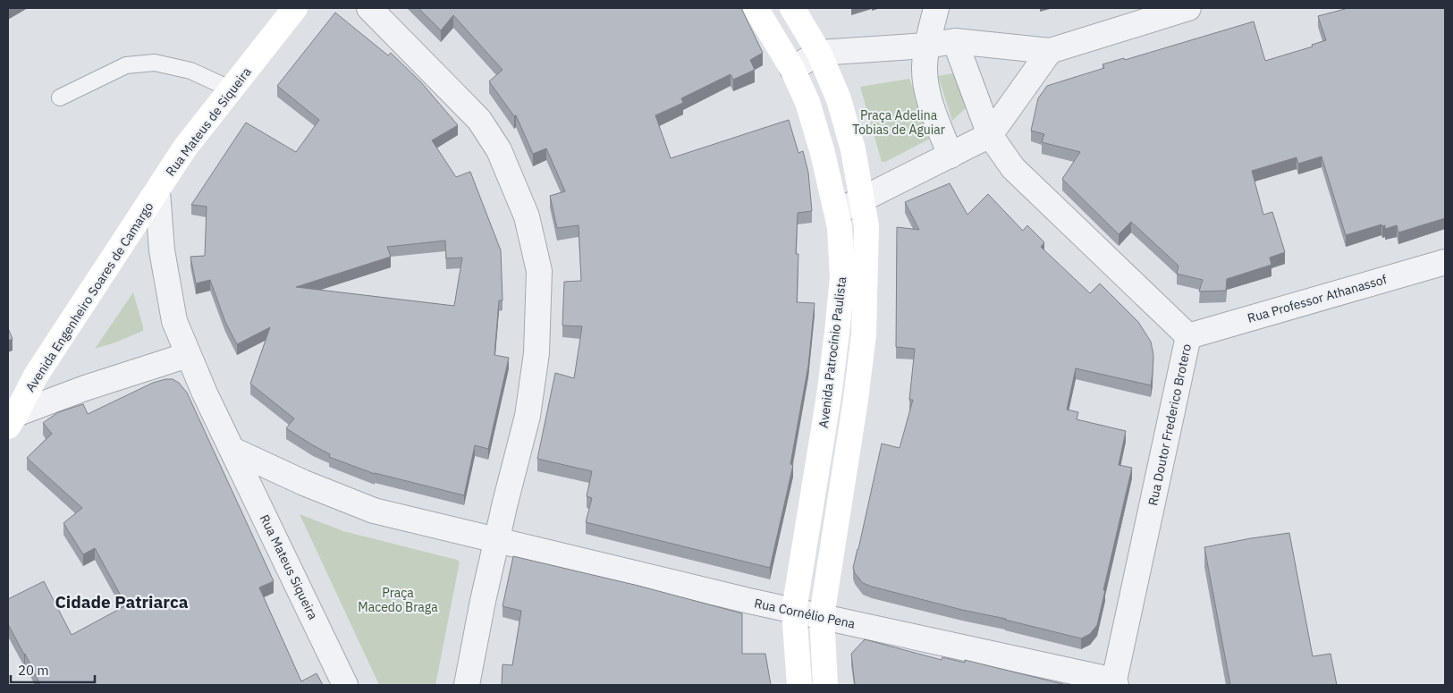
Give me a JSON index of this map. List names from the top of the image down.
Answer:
{
  "streets": {
    "street": [
      "Rua Mateus de Siqueira",
      "Avenida Engenheiro Soares de Camargo",
      "Rua Professor Athanassof",
      "Avenida Patrocínio Paulista",
      "Rua Doutor Frederico Brotero",
      "Rua Mateus Siqueira",
      "Rua Cornélio Pena"
    ]
  },
  "crossings": [
    ["Rua Mateus de Siqueira", "Avenida Engenheiro Soares de Camargo"],
    ["Rua Professor Athanassof", "Rua Doutor Frederico Brotero"],
    ["Avenida Patrocínio Paulista", "Rua Cornélio Pena"],
    ["Rua Doutor Frederico Brotero", "Rua Cornélio Pena"]
  ],
  "districts": ["Cidade Patriarca"],
  "parks": ["Praça Adelina Tobias de Aguiar", "Praça Macedo Braga"],
  "scale_bar": "20 m"
}
